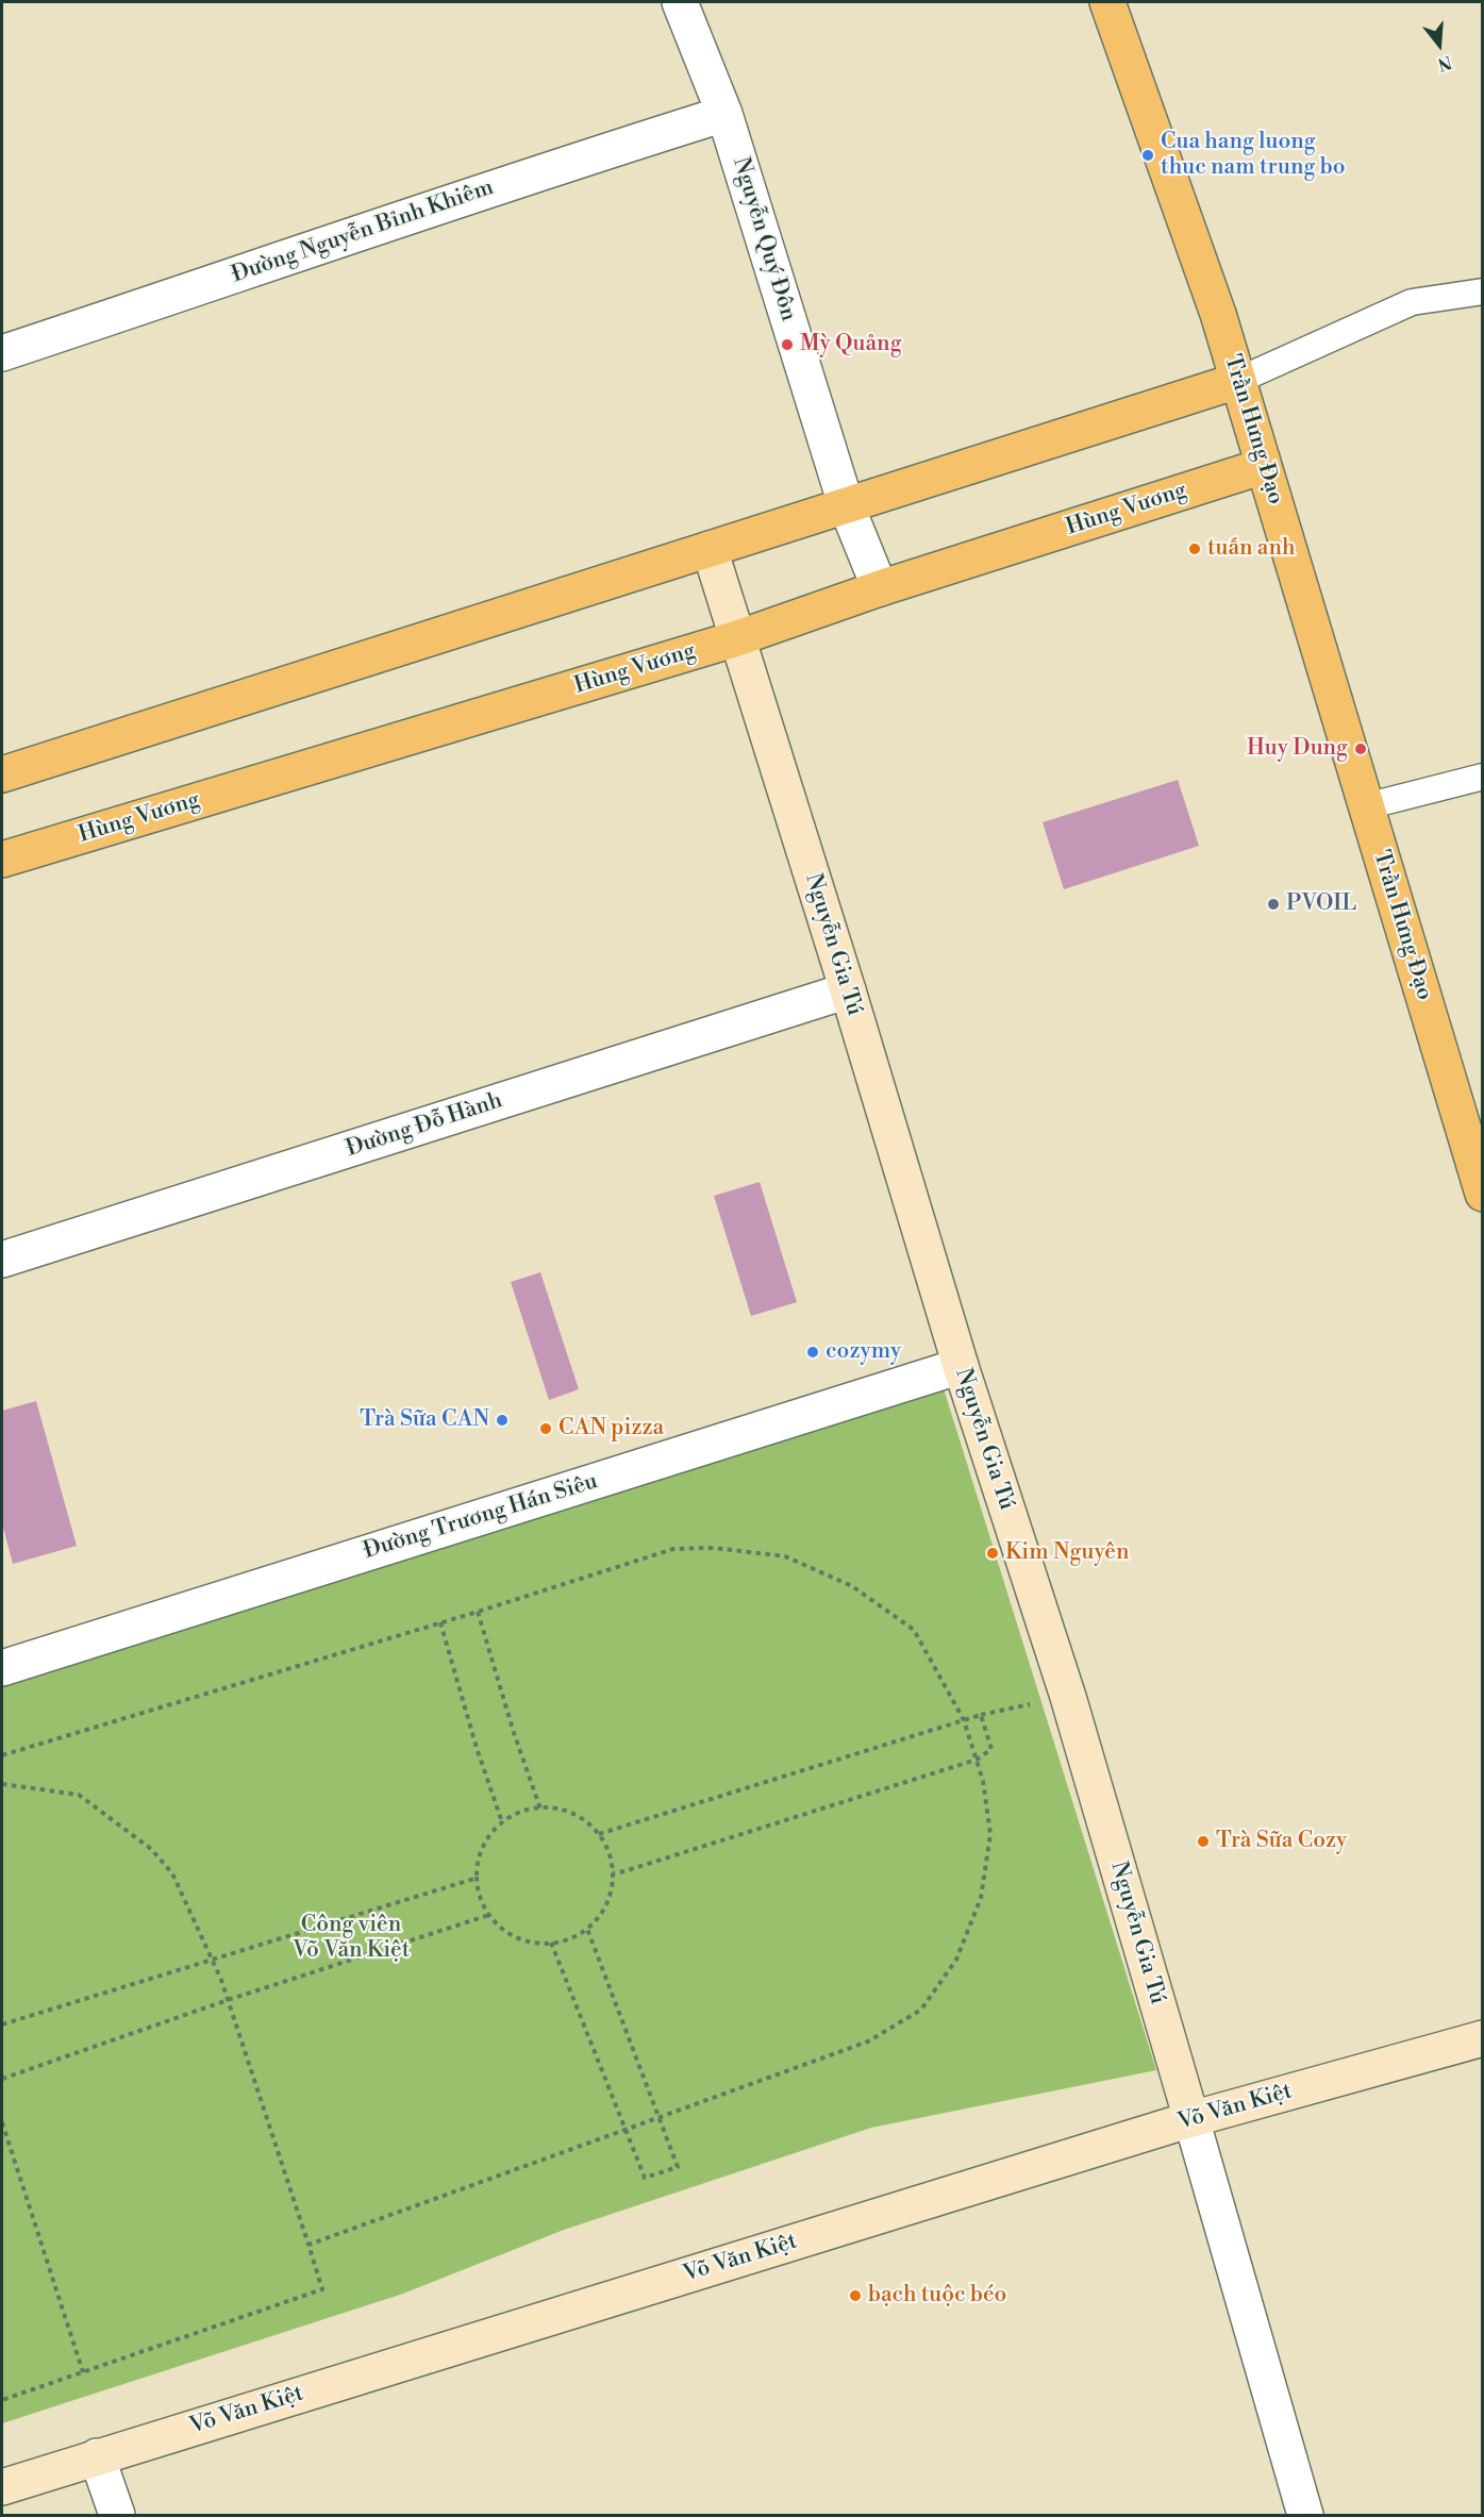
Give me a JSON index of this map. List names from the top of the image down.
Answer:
{
  "streets": {
    "main road": ["Trần Hưng Đạo", "Hùng Vương"],
    "street": [
      "Đường Nguyễn Bỉnh Khiêm",
      "Nguyễn Quý Đôn",
      "Nguyễn Gia Tú",
      "Đường Đỗ Hành",
      "Đường Trương Hán Siêu",
      "Võ Văn Kiệt"
    ]
  },
  "crossings": [
    ["Đường Nguyễn Bỉnh Khiêm", "Nguyễn Quý Đôn"],
    ["Nguyễn Quý Đôn", "Hùng Vương"],
    ["Trần Hưng Đạo", "Hùng Vương"],
    ["Hùng Vương", "Nguyễn Gia Tú"],
    ["Nguyễn Gia Tú", "Đường Đỗ Hành"],
    ["Nguyễn Gia Tú", "Đường Trương Hán Siêu"],
    ["Nguyễn Gia Tú", "Võ Văn Kiệt"]
  ],
  "parks": ["Công viên Võ Văn Kiệt"],
  "places": [
    "Cua hang luong thuc nam trung bo",
    "Mỳ Quảng",
    "tuấn anh",
    "Huy Dung",
    "PVOIL",
    "cozymy",
    "Trà Sữa CAN",
    "CAN pizza",
    "Kim Nguyên",
    "Trà Sữa Cozy",
    "bạch tuộc béo"
  ],
  "north": "bottom"
}
